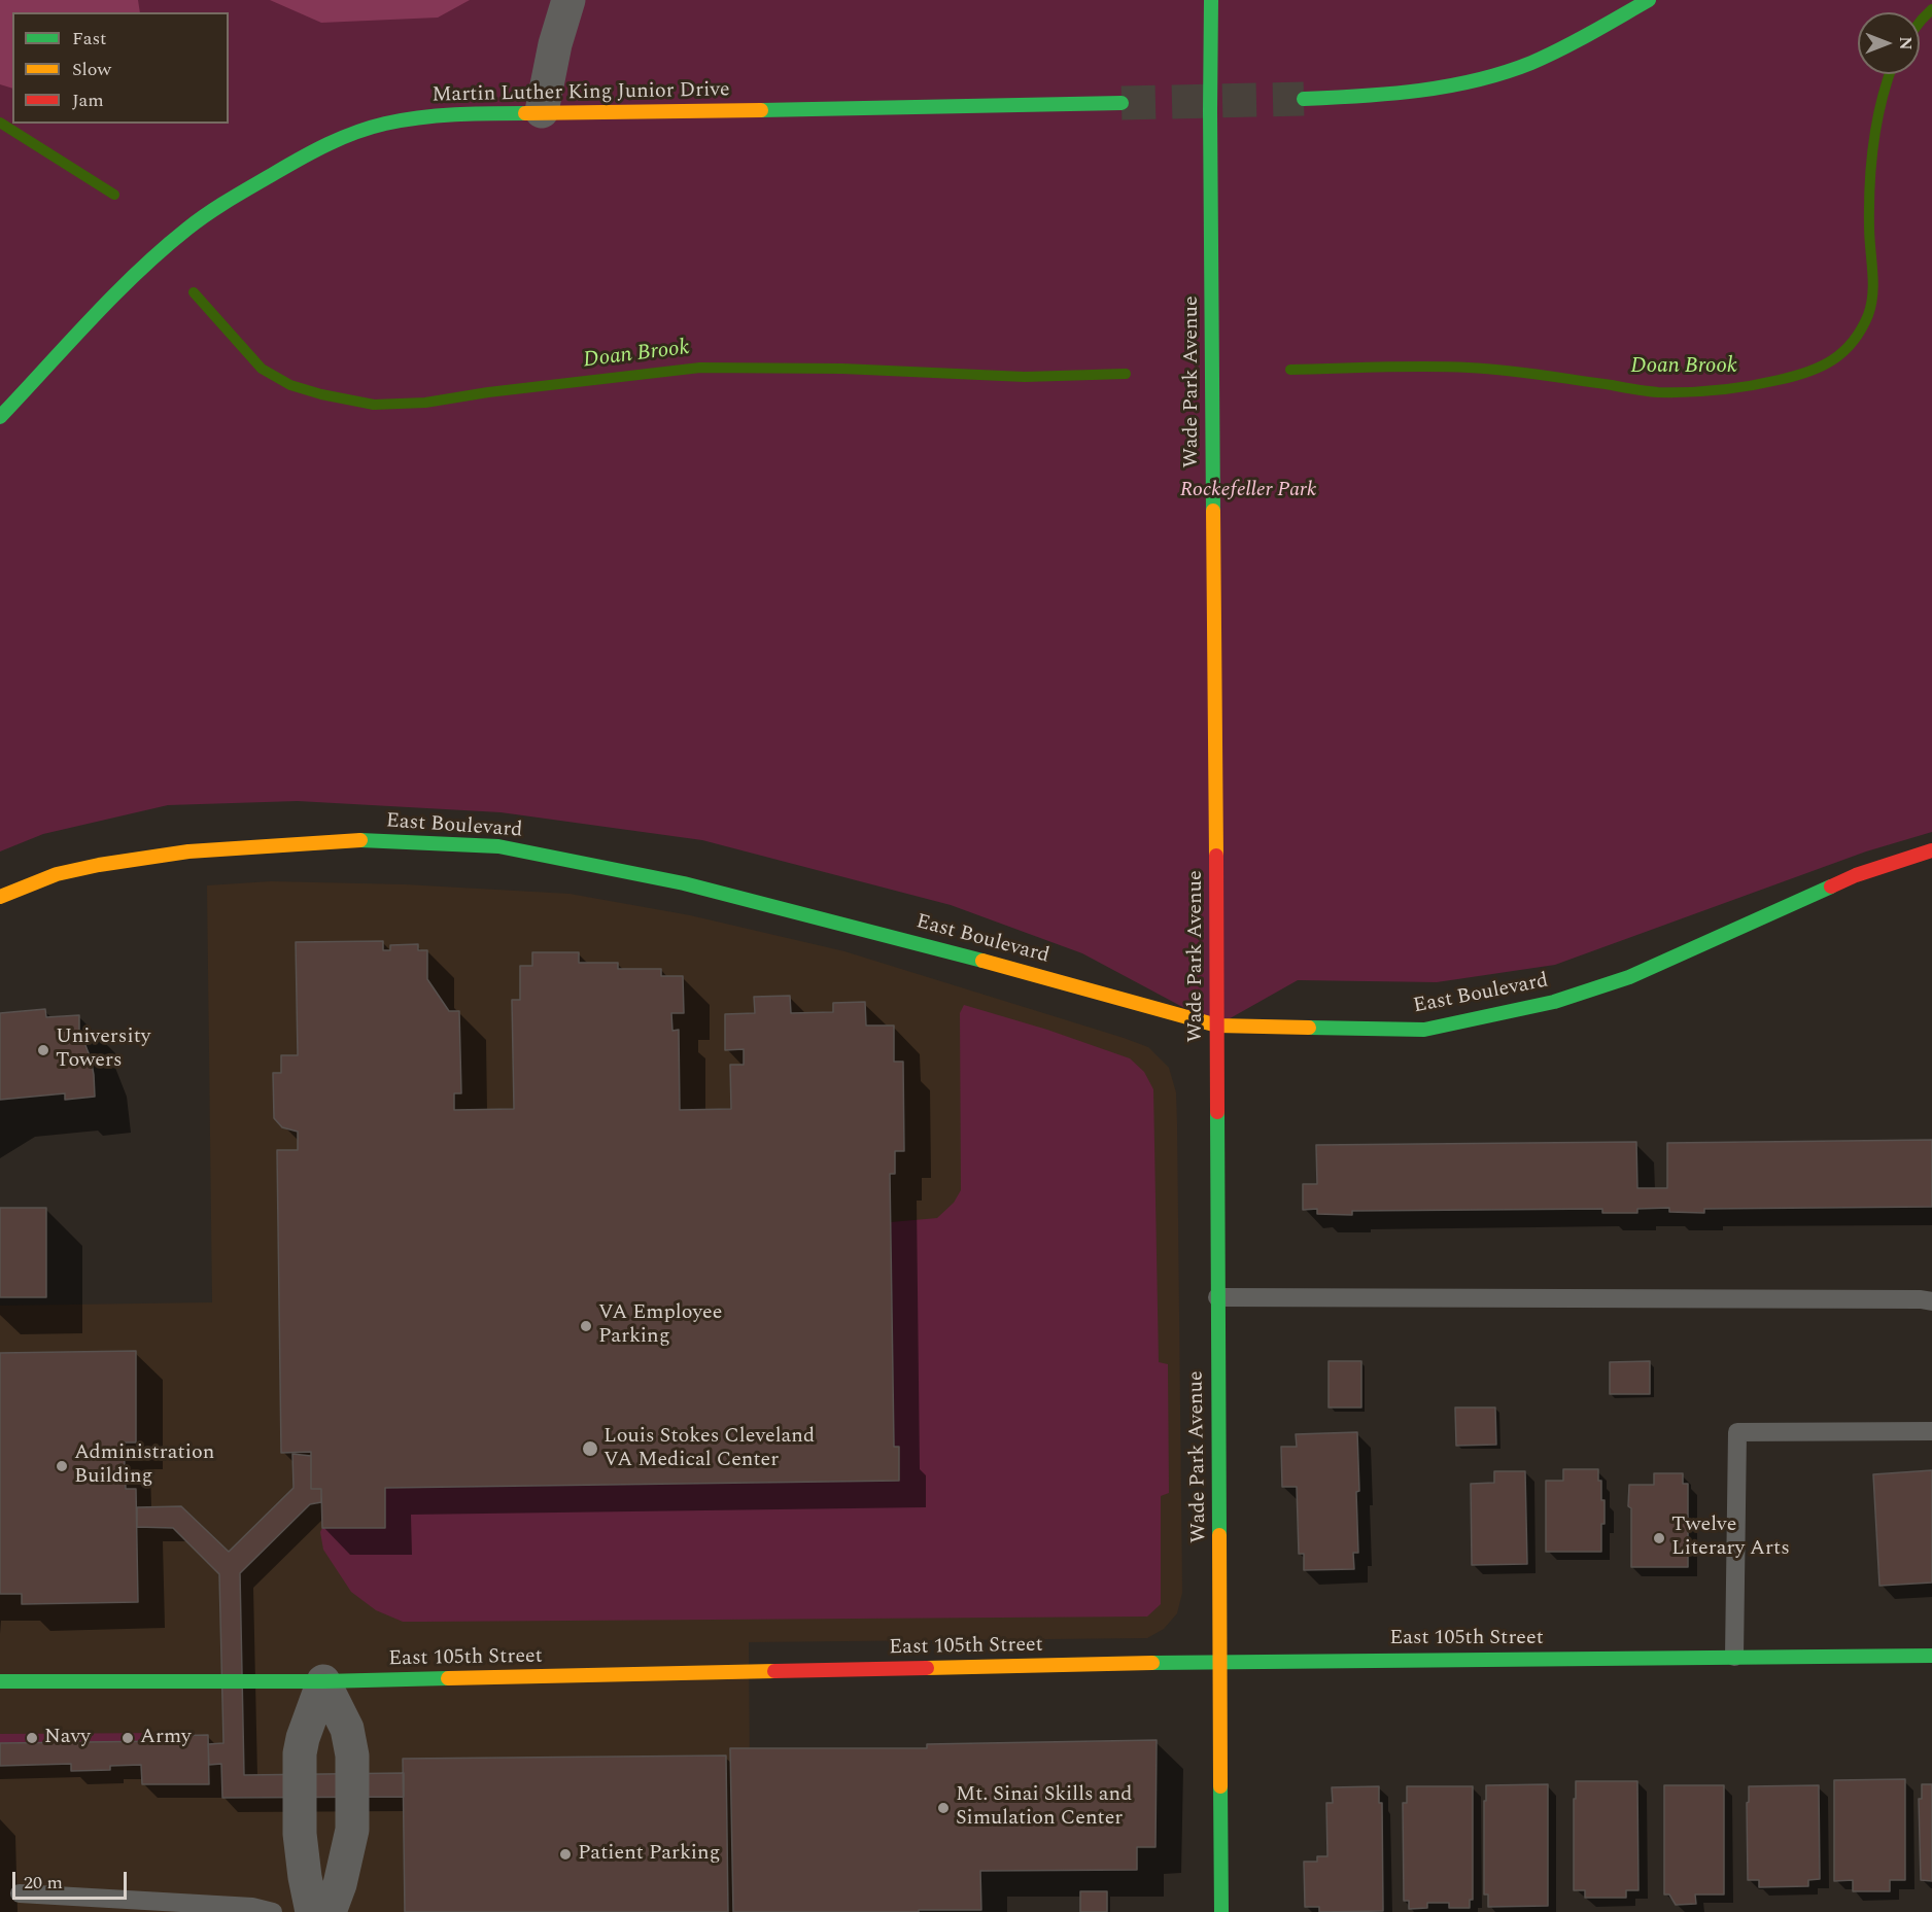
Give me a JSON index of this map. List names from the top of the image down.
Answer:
{
  "streets": {
    "street": [
      "Martin Luther King Junior Drive",
      "Wade Park Avenue",
      "East Boulevard",
      "East 105th Street"
    ]
  },
  "crossings": [
    ["Wade Park Avenue", "East Boulevard"],
    ["Wade Park Avenue", "East 105th Street"]
  ],
  "water": ["Doan Brook"],
  "parks": ["Rockefeller Park"],
  "places": [
    "University Towers",
    "VA Employee Parking",
    "Louis Stokes Cleveland VA Medical Center",
    "Administration Building",
    "Twelve Literary Arts",
    "Navy",
    "Army",
    "Mt. Sinai Skills and Simulation Center",
    "Patient Parking"
  ],
  "legend": ["Fast", "Slow", "Jam"],
  "scale_bar": "20 m",
  "north": "right"
}
